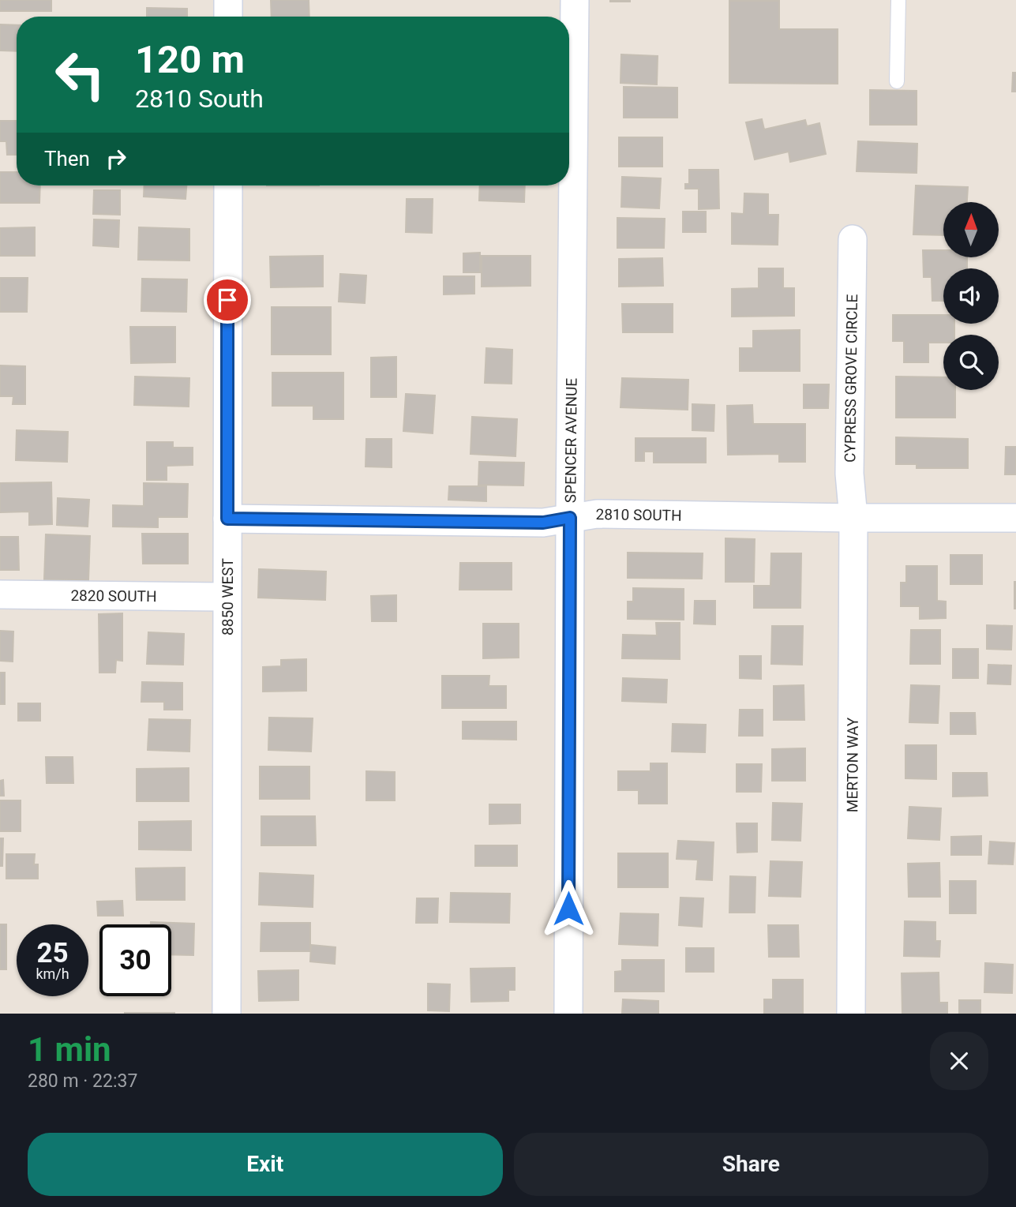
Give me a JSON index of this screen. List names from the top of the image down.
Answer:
{
  "streets": {
    "street": [
      "CYPRESS GROVE CIRCLE",
      "SPENCER AVENUE",
      "2810 SOUTH",
      "2820 SOUTH",
      "8850 WEST",
      "MERTON WAY"
    ]
  },
  "crossings": [
    ["CYPRESS GROVE CIRCLE", "2810 SOUTH"],
    ["CYPRESS GROVE CIRCLE", "MERTON WAY"],
    ["SPENCER AVENUE", "2810 SOUTH"],
    ["2810 SOUTH", "8850 WEST"],
    ["2810 SOUTH", "MERTON WAY"],
    ["2820 SOUTH", "8850 WEST"]
  ],
  "north": "top",
  "page": {
    "turn": ["120 m", "2810 South"],
    "then": "Then",
    "speed": "25 km/h",
    "limit": "30",
    "heading": ["1 min", "280 m · 22:37"],
    "buttons": ["Exit", "Share"]
  }
}
